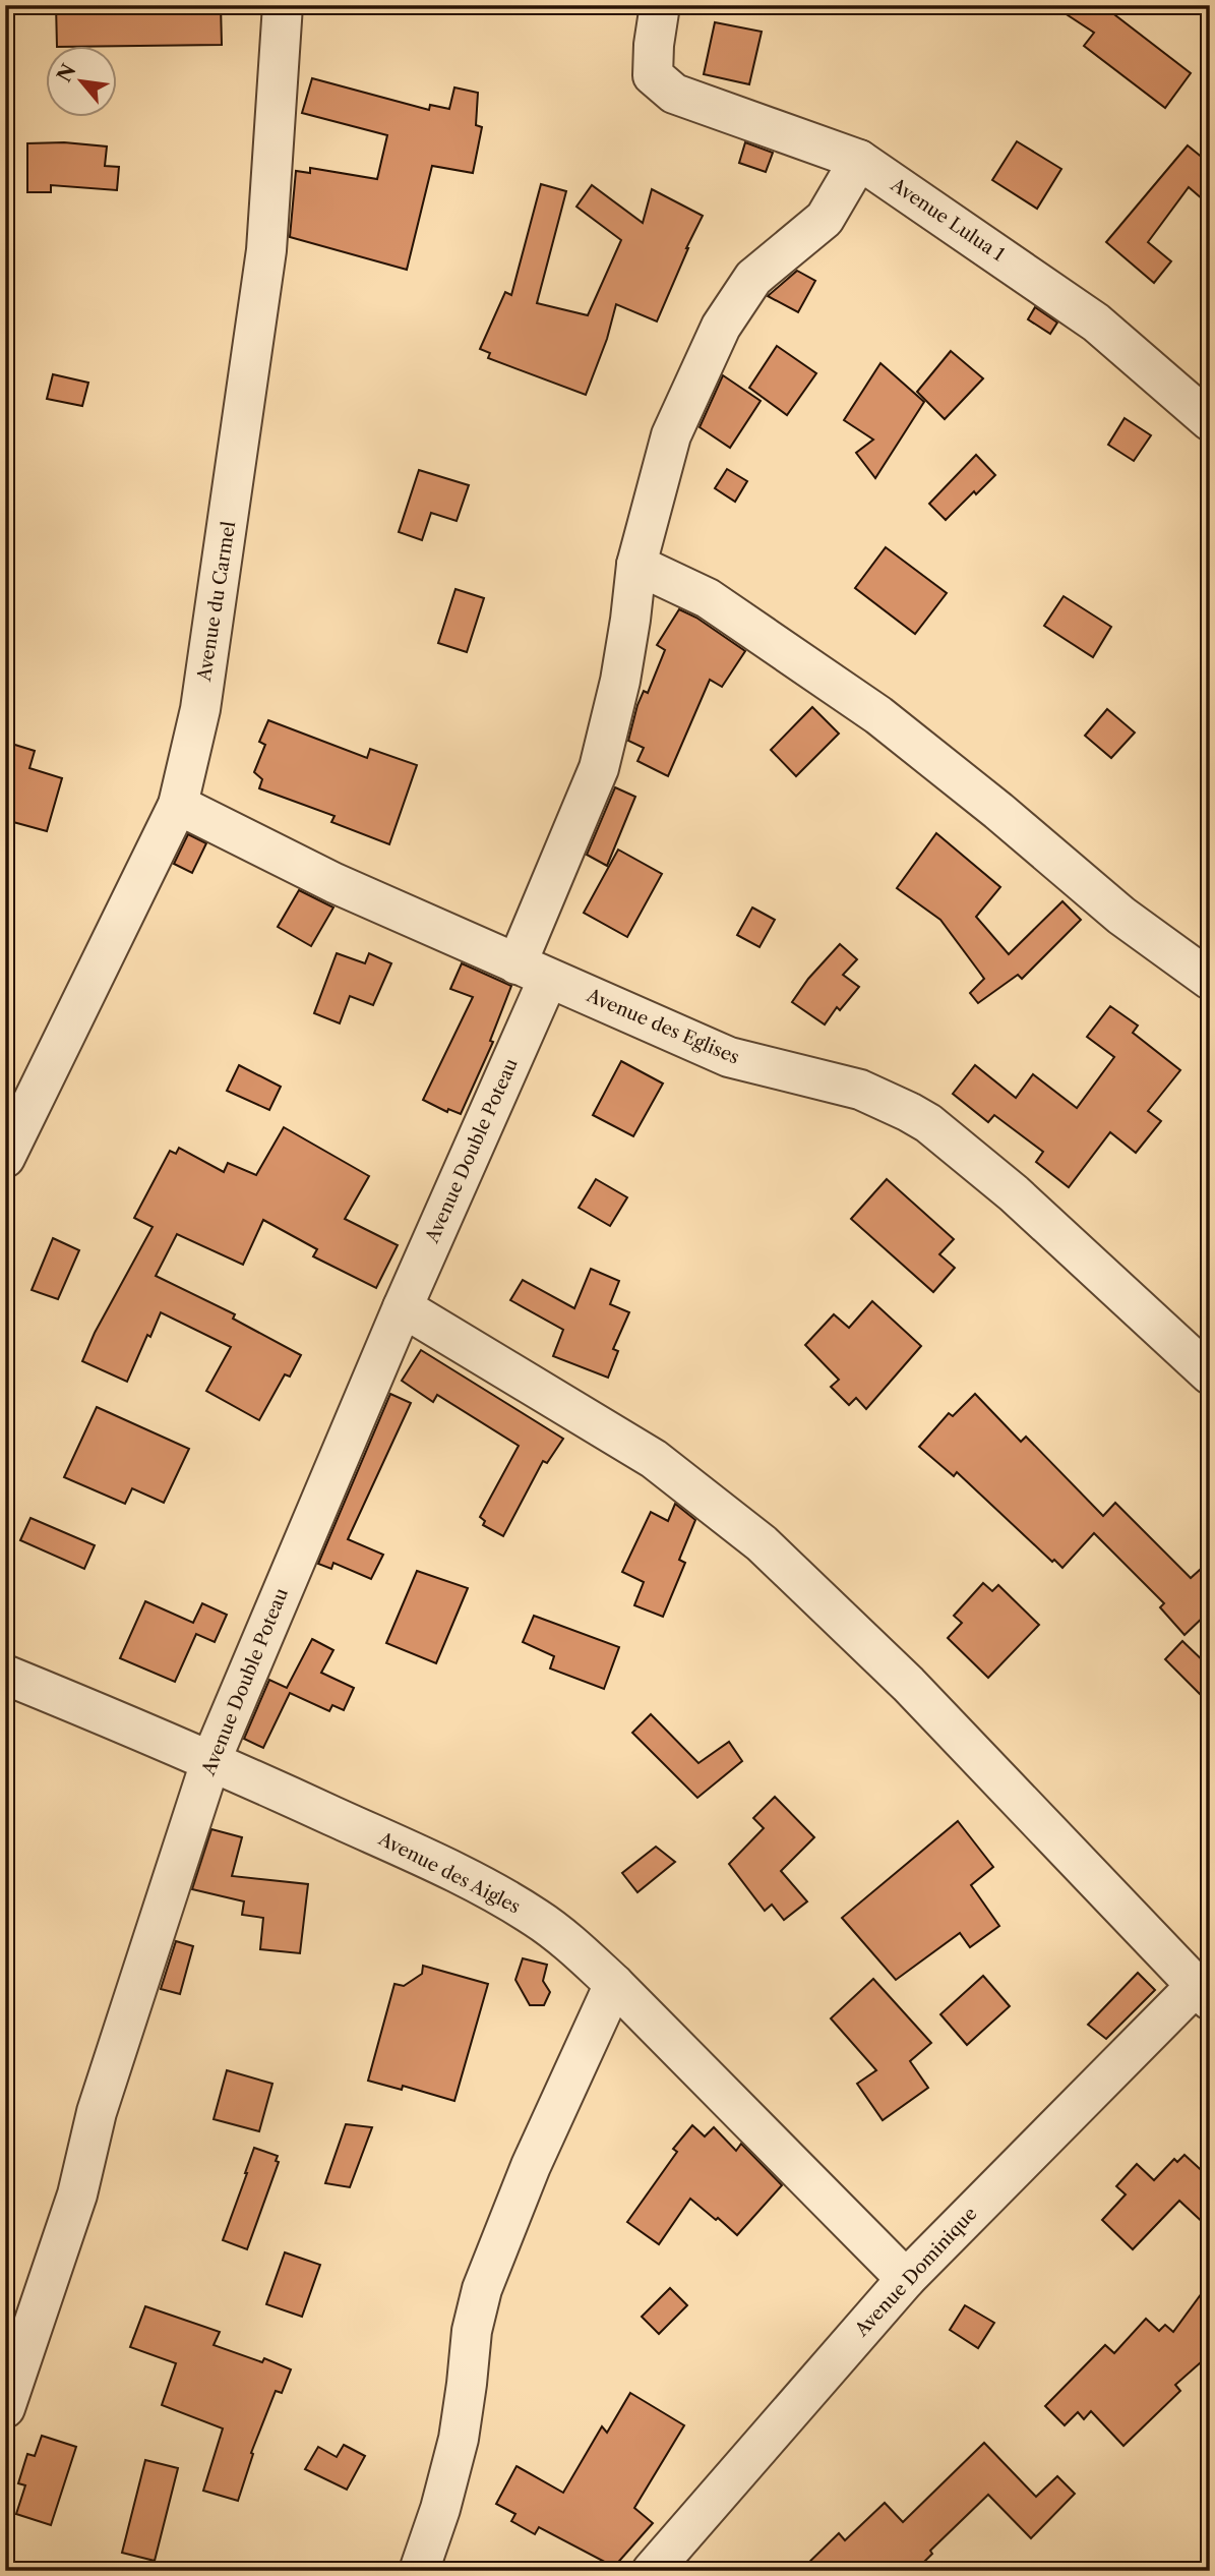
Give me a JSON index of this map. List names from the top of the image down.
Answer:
{
  "streets": {
    "street": [
      "Avenue Lulua 1",
      "Avenue du Carmel",
      "Avenue des Eglises",
      "Avenue Double Poteau",
      "Avenue des Aigles",
      "Avenue Dominique"
    ]
  },
  "crossings": [
    ["Avenue Lulua 1", "Avenue Double Poteau"],
    ["Avenue du Carmel", "Avenue des Eglises"],
    ["Avenue des Eglises", "Avenue Double Poteau"],
    ["Avenue Double Poteau", "Avenue des Aigles"],
    ["Avenue des Aigles", "Avenue Dominique"]
  ],
  "north": "top left"
}
